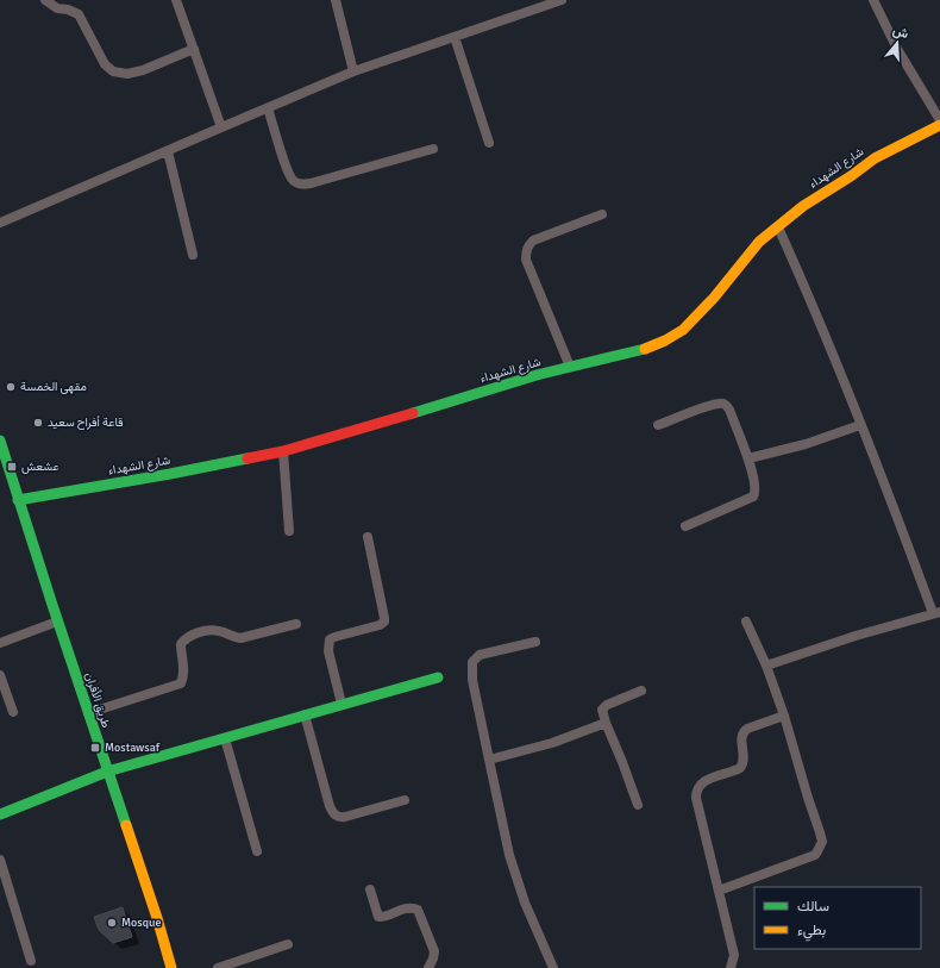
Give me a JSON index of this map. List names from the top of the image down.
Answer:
{
  "streets": {
    "street": ["شارع الشهداء", "طريق الأفران"]
  },
  "crossings": [
    ["شارع الشهداء", "طريق الأفران"]
  ],
  "places": {
    "other": ["مقهى الخمسة", "قاعة أفراح سعيد", "Mosque"],
    "transit": ["عشعش", "Mostawsaf"]
  },
  "legend": ["سالك", "بطيء"],
  "north": "top"
}
